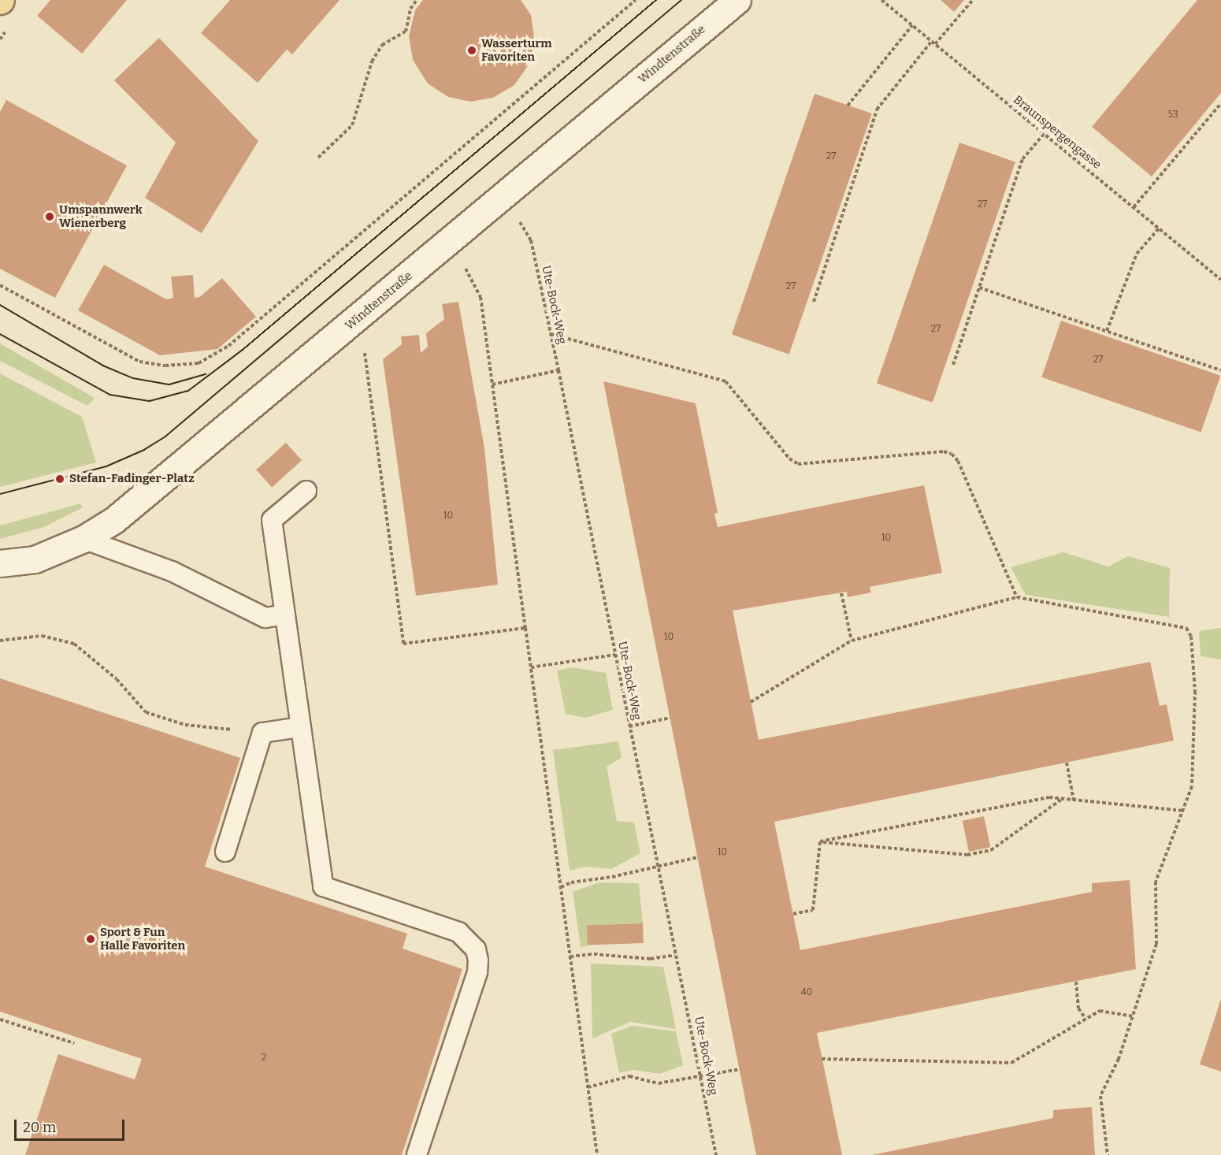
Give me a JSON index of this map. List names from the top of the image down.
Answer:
{
  "streets": {
    "street": ["Windtenstraße"],
    "path": ["Braunspergengasse", "Ute-Bock-Weg"]
  },
  "places": [
    "Wasserturm Favoriten",
    "Umspannwerk Wienerberg",
    "Stefan-Fadinger-Platz",
    "Sport & Fun Halle Favoriten"
  ],
  "house_numbers": [
    "53",
    "27",
    "27",
    "27",
    "27",
    "27",
    "10",
    "10",
    "10",
    "10",
    "40",
    "2"
  ],
  "scale_bar": "20 m"
}
